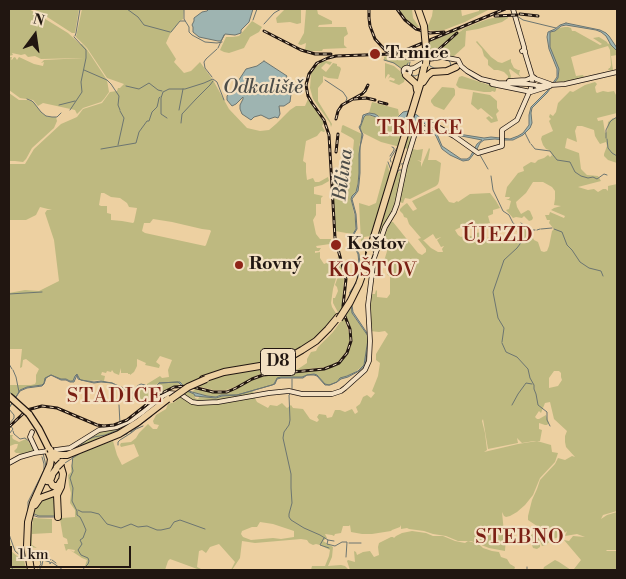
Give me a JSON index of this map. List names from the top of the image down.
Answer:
{
  "streets": {
    "highway": ["D8"]
  },
  "districts": [
    "TRMICE",
    "ÚJEZD",
    "KOŠTOV",
    "STADICE",
    "STEBNO"
  ],
  "water": ["Odkaliště", "Bílina"],
  "places": ["Trmice", "Koštov", "Rovný"],
  "scale_bar": "1 km",
  "north": "top"
}
